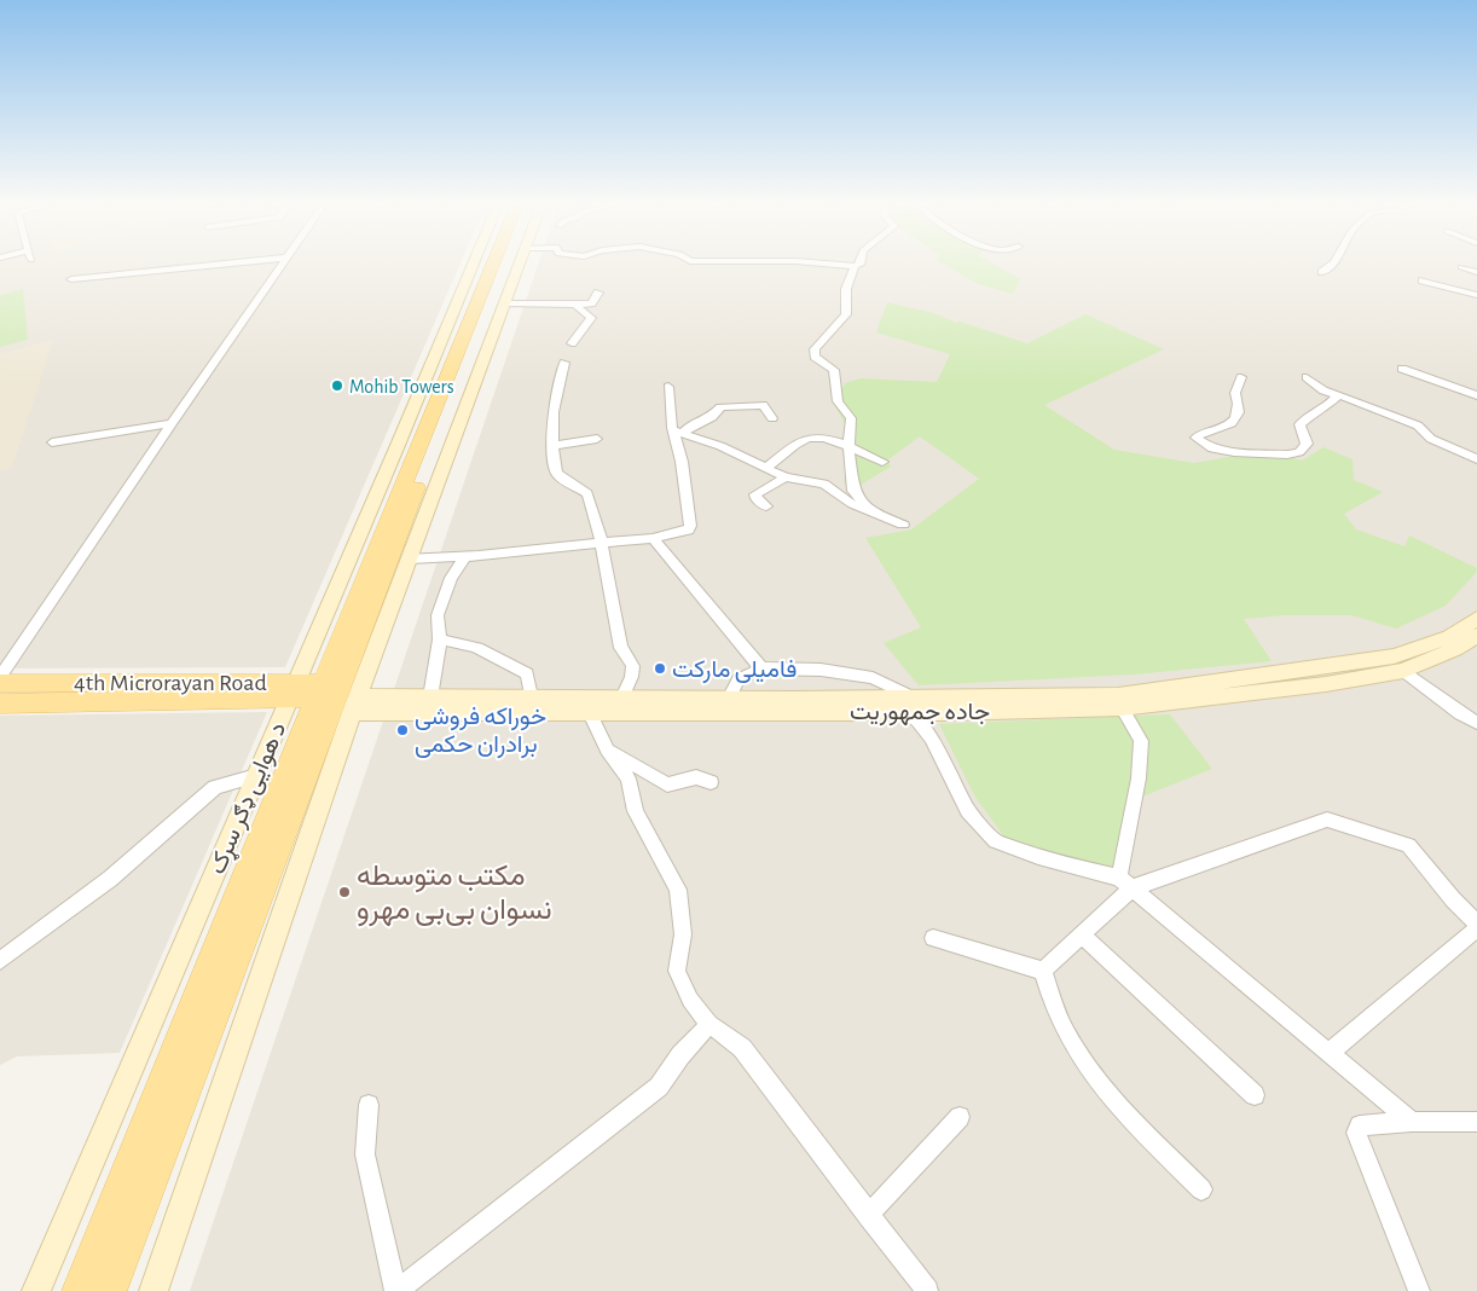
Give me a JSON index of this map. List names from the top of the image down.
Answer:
{
  "streets": {
    "main road": ["4th Microrayan Road", "جاده جمهوریت", "د هوایی ډګر سړک"]
  },
  "crossings": [
    ["4th Microrayan Road", "جاده جمهوریت"],
    ["4th Microrayan Road", "د هوایی ډګر سړک"]
  ],
  "places": [
    "Mohib Towers",
    "فامیلی مارکت",
    "خوراکه فروشی برادران حکمی",
    "مکتب متوسطه نسوان بی‌بی مهرو"
  ]
}
